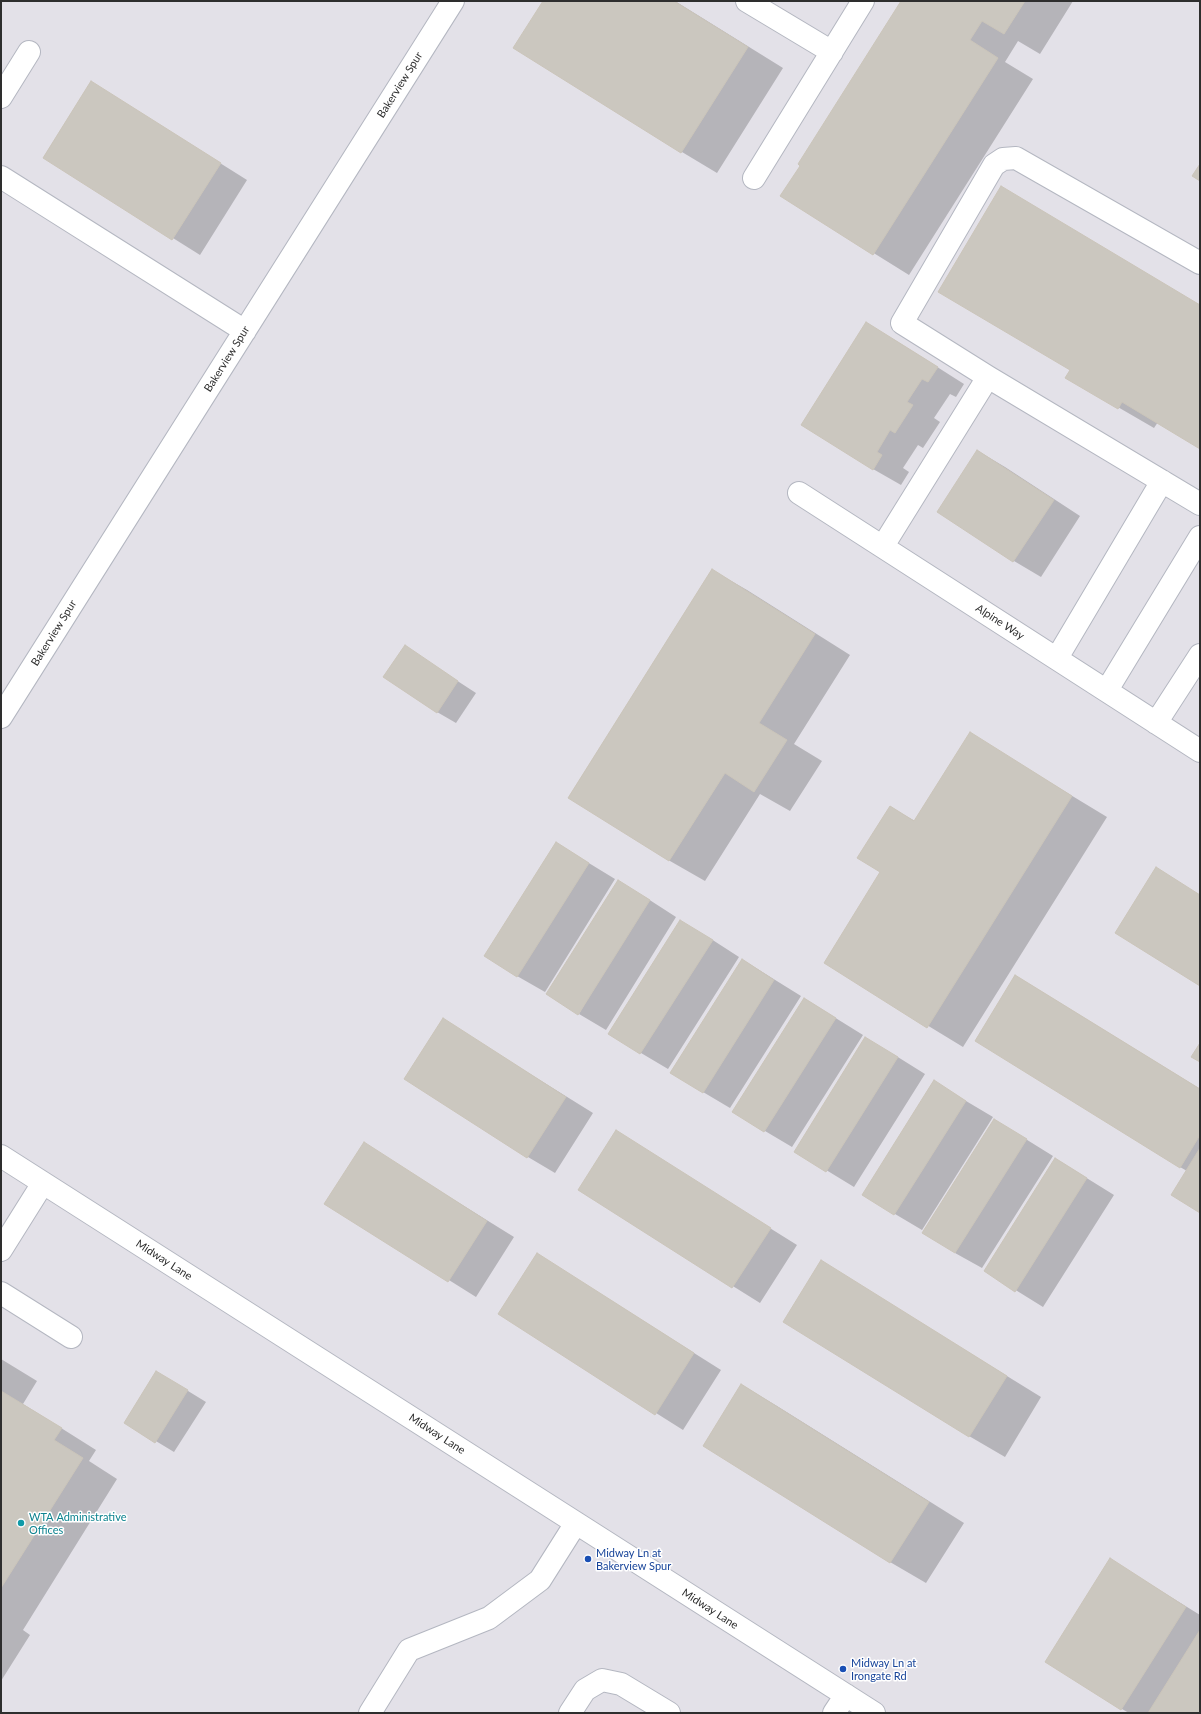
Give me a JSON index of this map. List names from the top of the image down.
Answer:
{
  "streets": {
    "street": ["Bakerview Spur", "Alpine Way", "Midway Lane"]
  },
  "places": ["WTA Administrative Offices", "Midway Ln at Bakerview Spur", "Midway Ln at Irongate Rd"]
}
